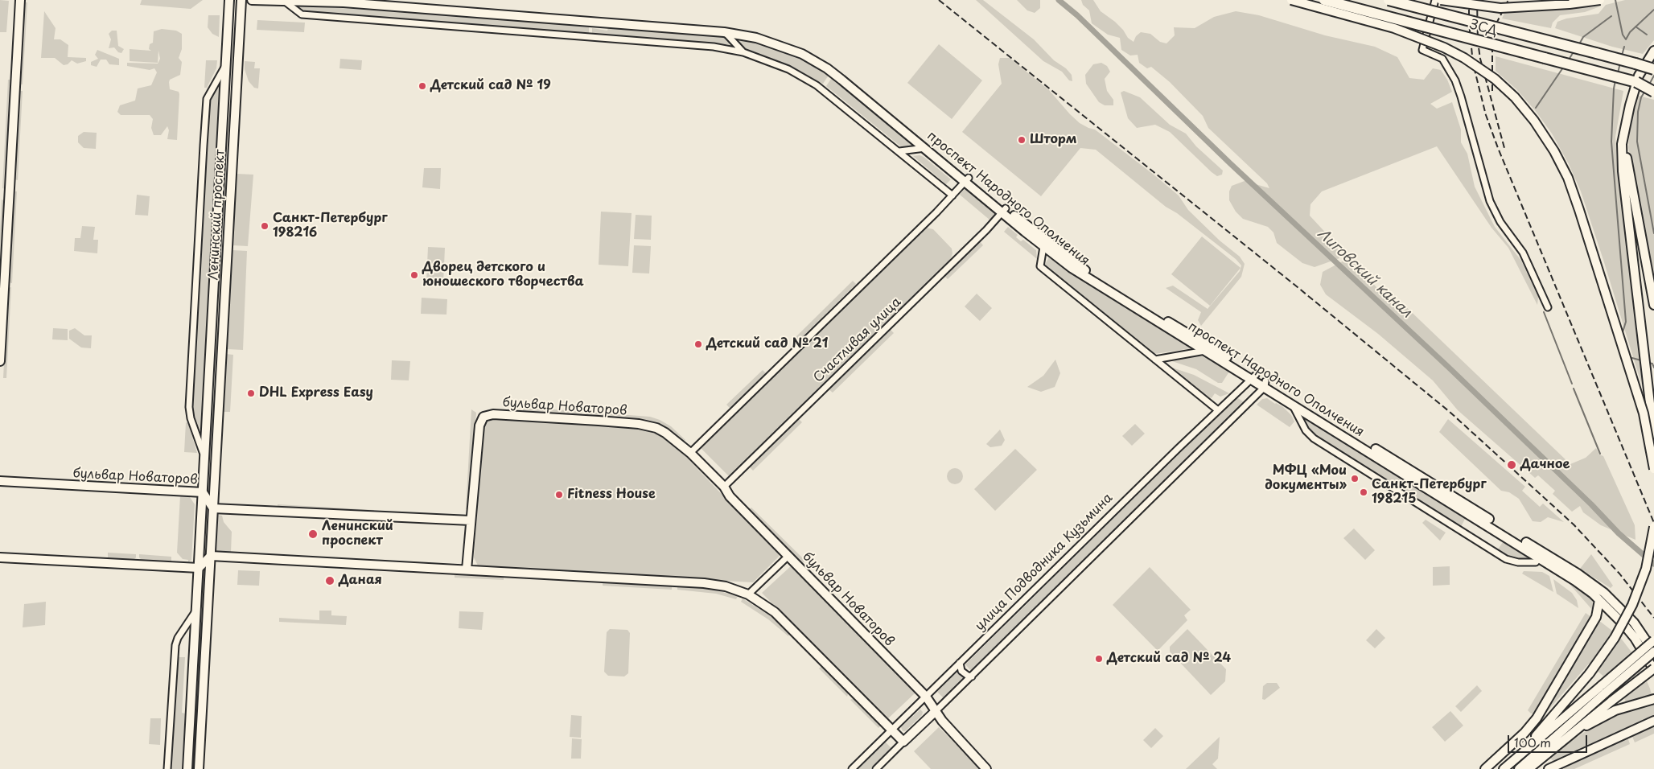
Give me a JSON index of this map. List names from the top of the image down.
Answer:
{
  "streets": {
    "highway": ["ЗСД"],
    "main road": ["проспект Народного Ополчения", "Ленинский проспект", "бульвар Новаторов"],
    "street": ["Счастливая улица", "улица Подводника Кузьмина"]
  },
  "crossings": [
    ["проспект Народного Ополчения", "Счастливая улица"],
    ["проспект Народного Ополчения", "улица Подводника Кузьмина"],
    ["Ленинский проспект", "бульвар Новаторов"],
    ["Счастливая улица", "бульвар Новаторов"],
    ["бульвар Новаторов", "улица Подводника Кузьмина"]
  ],
  "water": ["Лиговский канал"],
  "places": [
    "Детский сад № 19",
    "Шторм",
    "Санкт-Петербург 198216",
    "Дворец детского и юношеского творчества",
    "Детский сад № 21",
    "DHL Express Easy",
    "Дачное",
    "МФЦ «Мои документы»",
    "Санкт-Петербург 198215",
    "Fitness House",
    "Ленинский проспект",
    "Даная",
    "Детский сад № 24"
  ],
  "scale_bar": "100 m"
}
